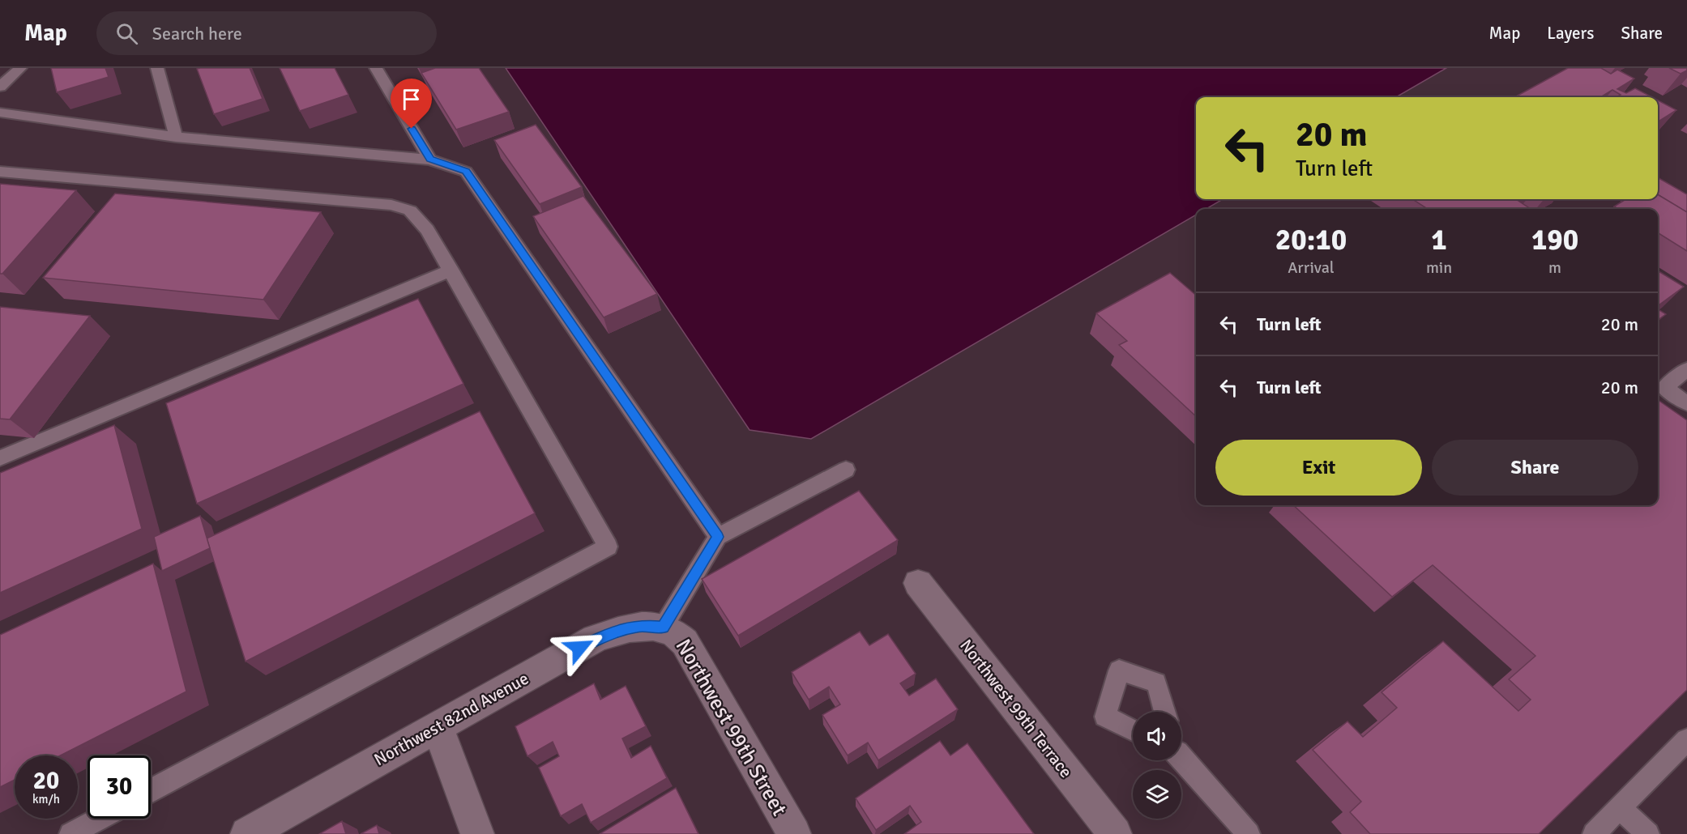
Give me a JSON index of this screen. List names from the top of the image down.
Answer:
{
  "streets": {
    "street": ["Northwest 99th Terrace", "Northwest 82nd Avenue", "Northwest 99th Street"]
  },
  "crossings": [
    ["Northwest 82nd Avenue", "Northwest 99th Street"]
  ],
  "page": {
    "header": "Map",
    "search": "Search here",
    "nav": ["Map", "Layers", "Share"],
    "turn": ["20 m", "Turn left"],
    "eta": [
      "20:10",
      "Arrival",
      "1",
      "min",
      "190",
      "m"
    ],
    "list": [
      {
        "name": "Turn left",
        "value": "20 m"
      },
      {
        "name": "Turn left",
        "value": "20 m"
      }
    ],
    "buttons": ["Exit", "Share"],
    "speed": "20 km/h",
    "limit": "30"
  }
}
